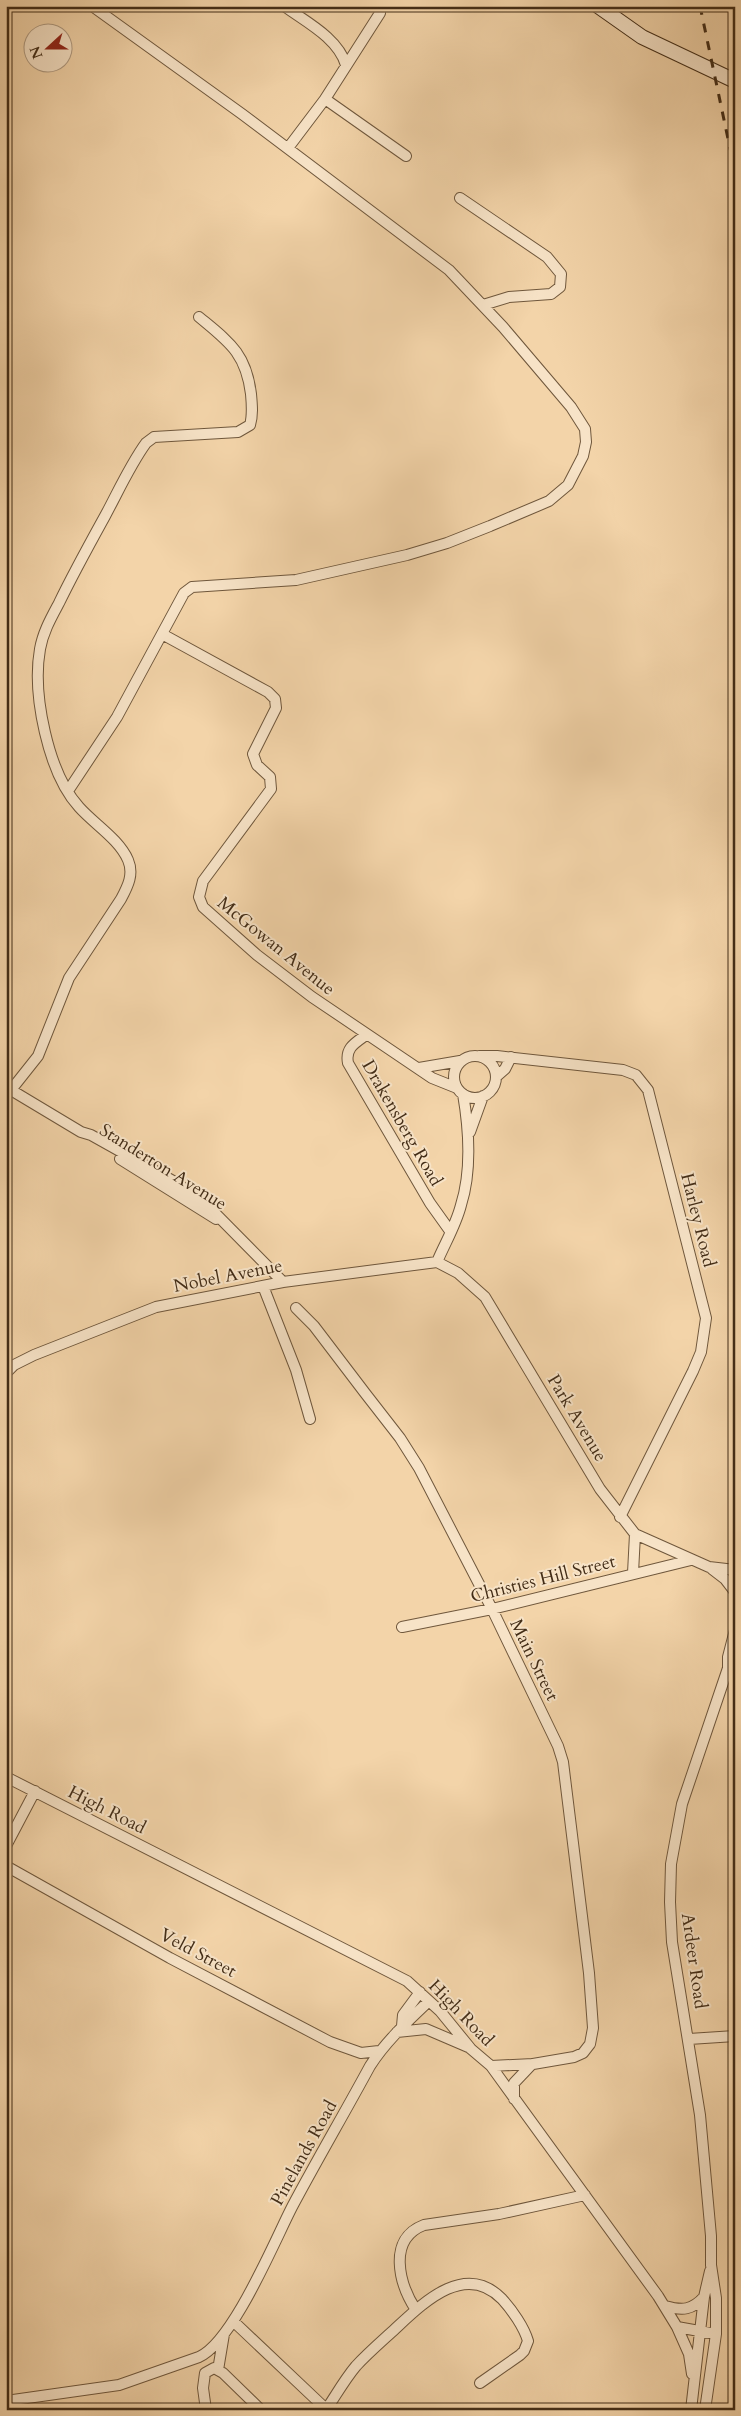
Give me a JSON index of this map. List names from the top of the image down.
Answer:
{
  "streets": {
    "street": [
      "McGowan Avenue",
      "Drakensberg Road",
      "Standerton Avenue",
      "Harley Road",
      "Nobel Avenue",
      "Park Avenue",
      "Christies Hill Street",
      "Main Street",
      "High Road",
      "Veld Street",
      "Ardeer Road",
      "Pinelands Road"
    ]
  },
  "crossings": [
    ["McGowan Avenue", "Drakensberg Road"],
    ["McGowan Avenue", "Harley Road"],
    ["Standerton Avenue", "Nobel Avenue"],
    ["Harley Road", "Park Avenue"],
    ["Nobel Avenue", "Park Avenue"],
    ["Park Avenue", "Christies Hill Street"],
    ["Christies Hill Street", "Main Street"],
    ["Main Street", "High Road"],
    ["High Road", "Ardeer Road"],
    ["High Road", "Pinelands Road"],
    ["Veld Street", "Pinelands Road"]
  ],
  "north": "left"
}
